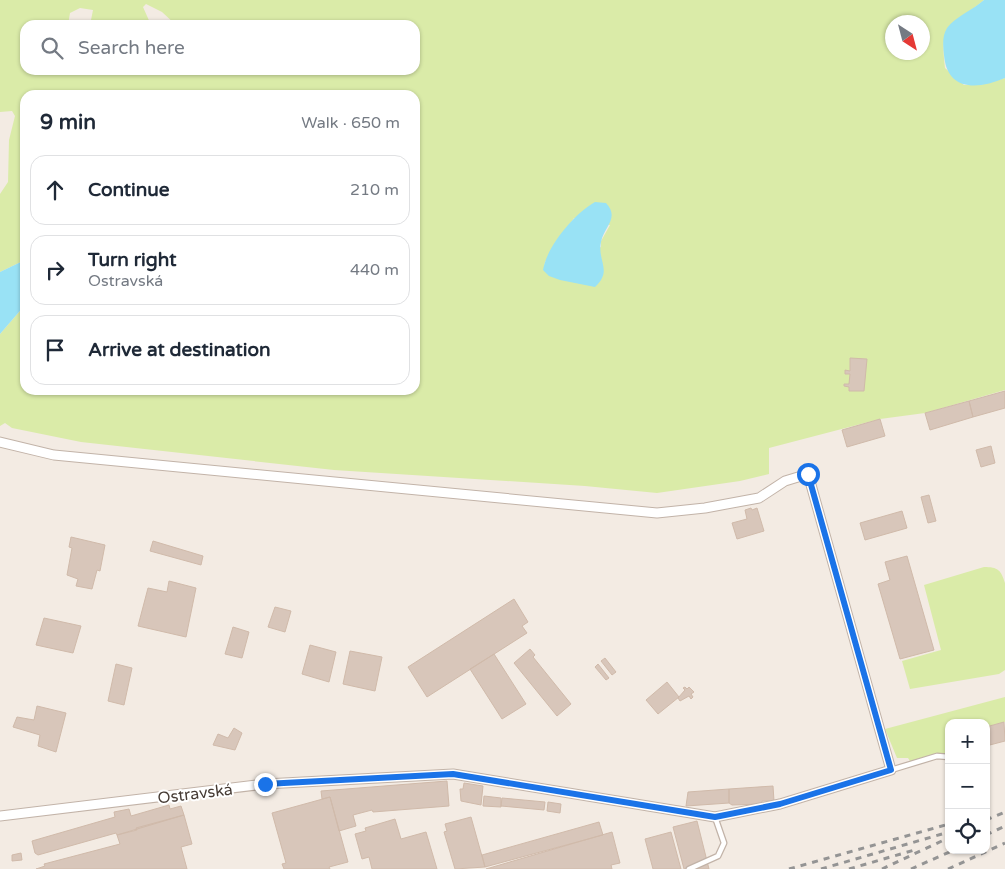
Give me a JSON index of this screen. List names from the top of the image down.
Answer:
{
  "streets": {
    "street": ["Ostravská"]
  },
  "north": "bottom right",
  "page": {
    "search": "Search here",
    "heading": ["9 min", "Walk · 650 m"],
    "list": [
      ["Continue", "210 m"],
      ["Turn right", "Ostravská", "440 m"],
      "Arrive at destination"
    ],
    "map_buttons": ["+", "−"]
  }
}
